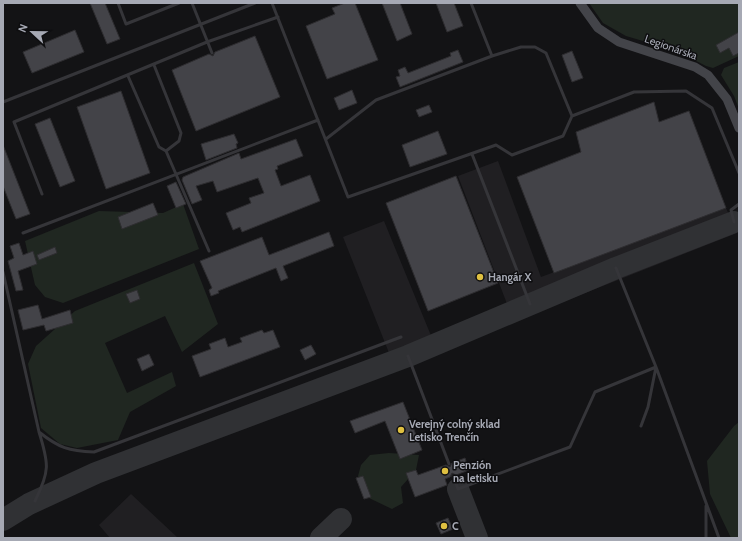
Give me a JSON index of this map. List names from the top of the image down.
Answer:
{
  "streets": {
    "street": ["Legionárska"]
  },
  "places": [
    "Hangár X",
    "Verejný colný sklad Letisko Trenčín",
    "Penzión na letisku",
    "C"
  ],
  "north": "left"
}
